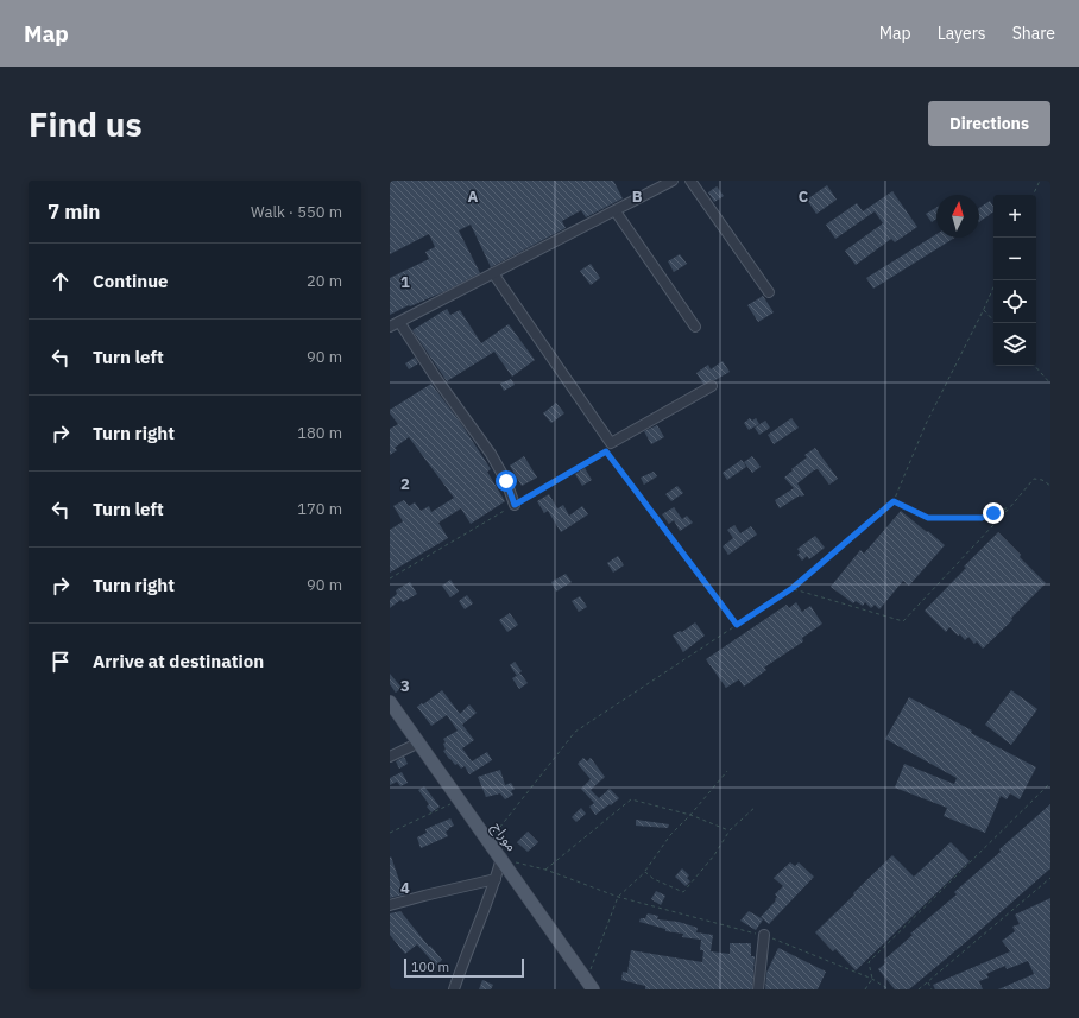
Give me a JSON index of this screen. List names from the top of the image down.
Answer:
{
  "streets": {
    "main road": ["موراج"]
  },
  "scale_bar": "100 m",
  "north": "top",
  "page": {
    "header": "Map",
    "nav": ["Map", "Layers", "Share"],
    "buttons": "Directions",
    "title": "Find us",
    "heading": ["7 min", "Walk · 550 m"],
    "map_buttons": ["+", "−"],
    "list": [
      ["Continue", "20 m"],
      ["Turn left", "90 m"],
      ["Turn right", "180 m"],
      ["Turn left", "170 m"],
      ["Turn right", "90 m"],
      "Arrive at destination"
    ],
    "scale": "100 m"
  },
  "grid": {
    "columns": ["A", "B", "C"],
    "rows": [
      "1",
      "2",
      "3",
      "4"
    ]
  }
}
